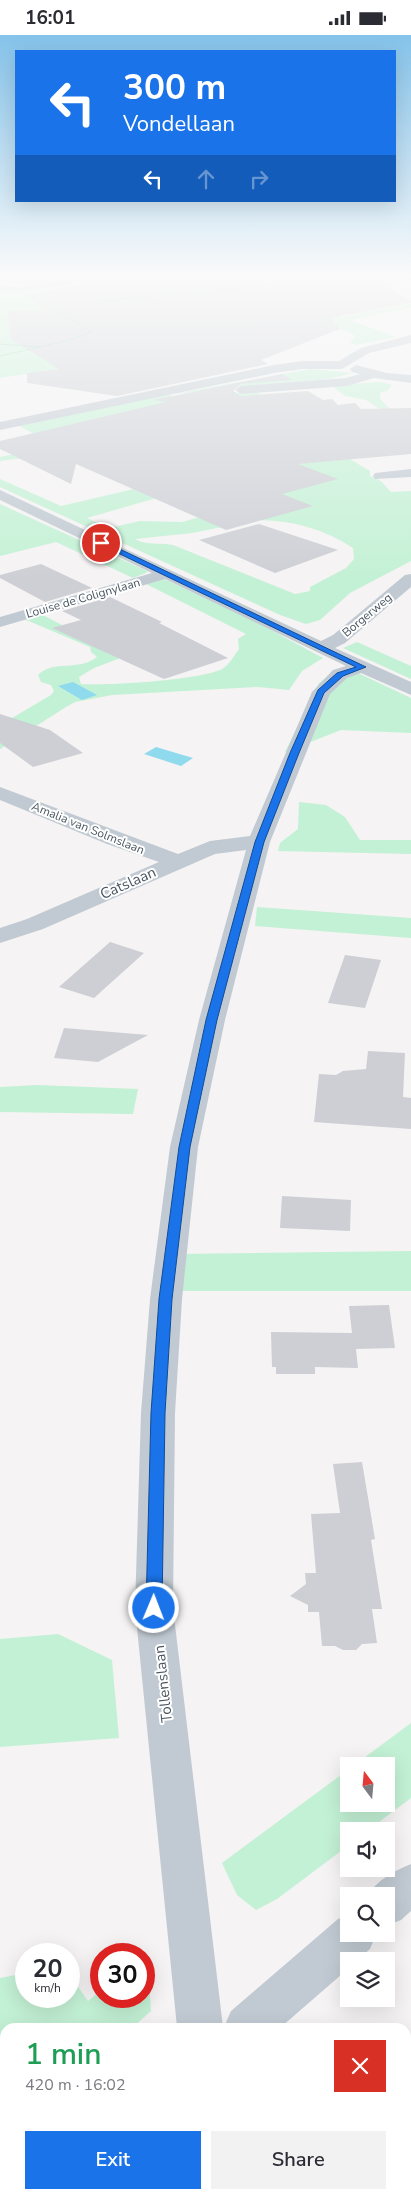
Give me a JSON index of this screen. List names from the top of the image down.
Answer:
{
  "streets": {
    "street": [
      "Louise de Colignylaan",
      "Borgerweg",
      "Amalia van Solmslaan",
      "Catslaan",
      "Tollenslaan"
    ]
  },
  "crossings": [
    ["Amalia van Solmslaan", "Catslaan"],
    ["Catslaan", "Tollenslaan"]
  ],
  "north": "top",
  "page": {
    "status": "16:01",
    "turn": ["300 m", "Vondellaan"],
    "speed": "20 km/h",
    "limit": "30",
    "heading": ["1 min", "420 m · 16:02"],
    "buttons": ["Exit", "Share"]
  }
}
